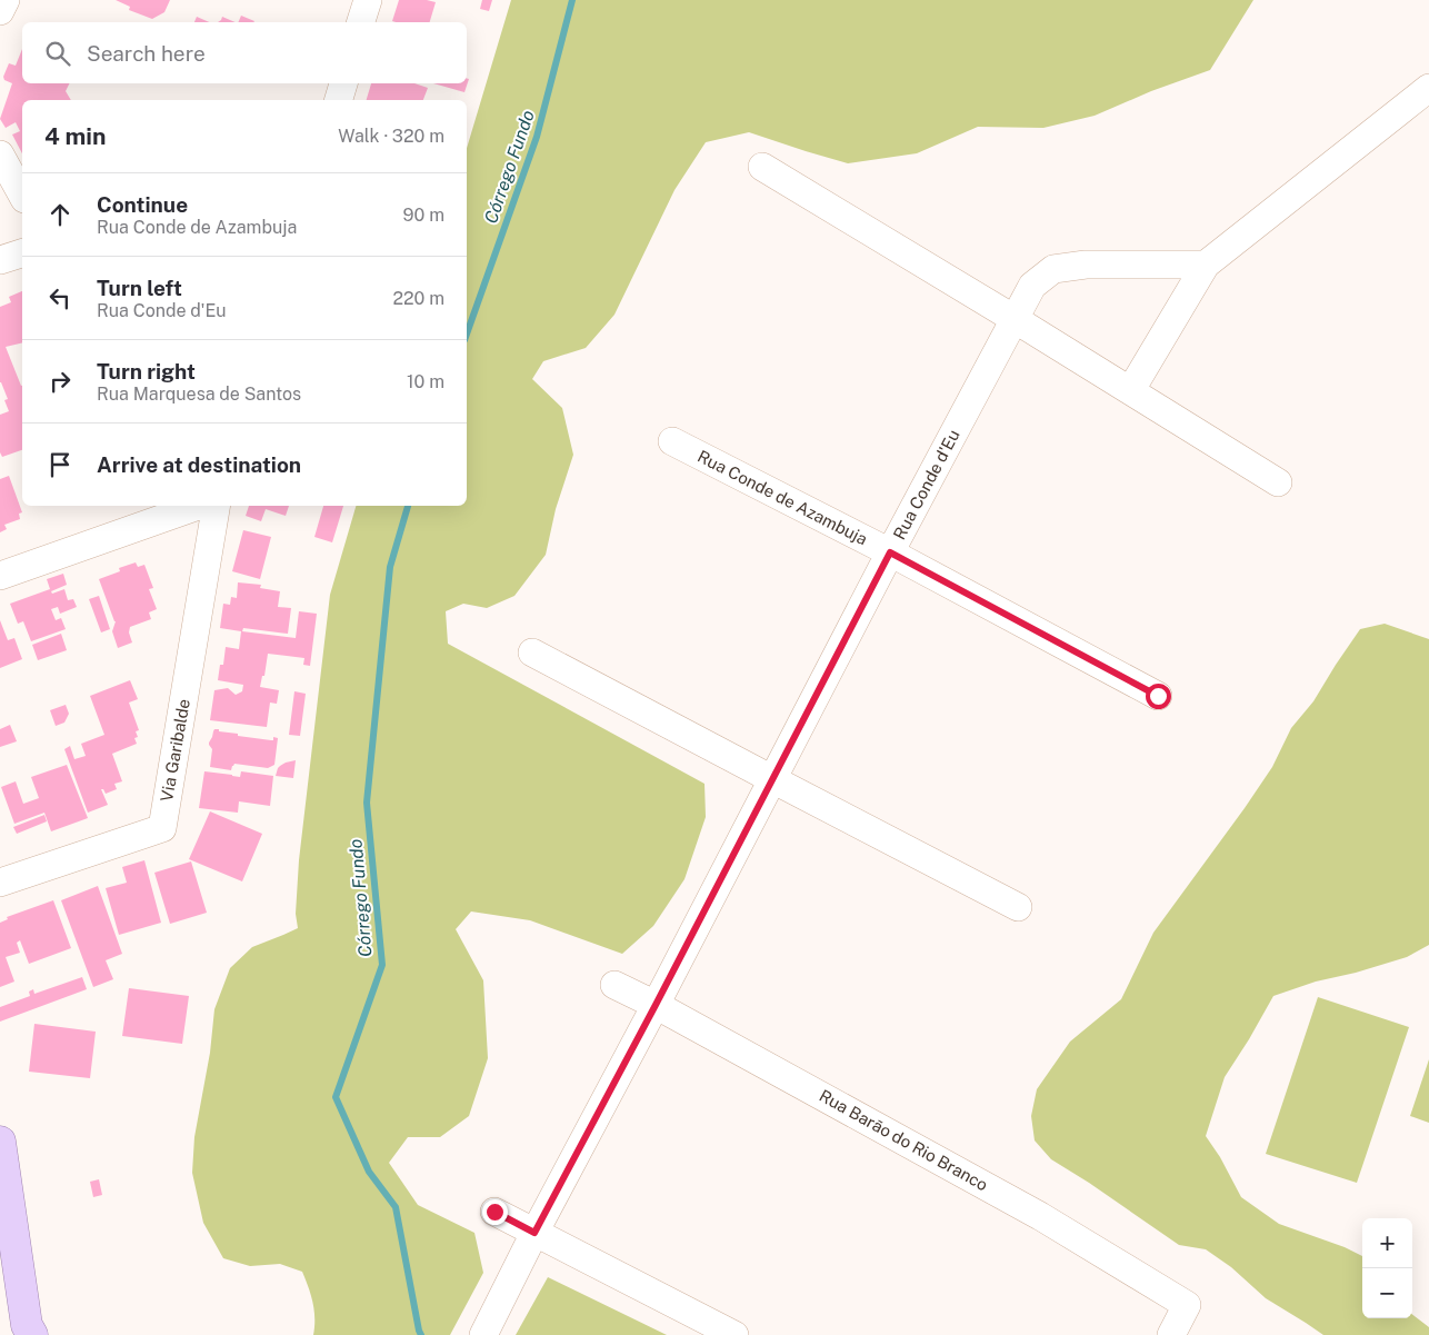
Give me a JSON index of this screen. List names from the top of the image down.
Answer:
{
  "streets": {
    "street": [
      "Rua Conde d'Eu",
      "Rua Conde de Azambuja",
      "Via Garibalde",
      "Rua Barão do Rio Branco"
    ]
  },
  "crossings": [
    ["Rua Conde d'Eu", "Rua Conde de Azambuja"],
    ["Rua Conde d'Eu", "Rua Barão do Rio Branco"]
  ],
  "water": ["Córrego Fundo"],
  "page": {
    "search": "Search here",
    "heading": ["4 min", "Walk · 320 m"],
    "list": [
      ["Continue", "Rua Conde de Azambuja", "90 m"],
      ["Turn left", "Rua Conde d'Eu", "220 m"],
      ["Turn right", "Rua Marquesa de Santos", "10 m"],
      "Arrive at destination"
    ],
    "map_buttons": ["+", "−"]
  }
}
